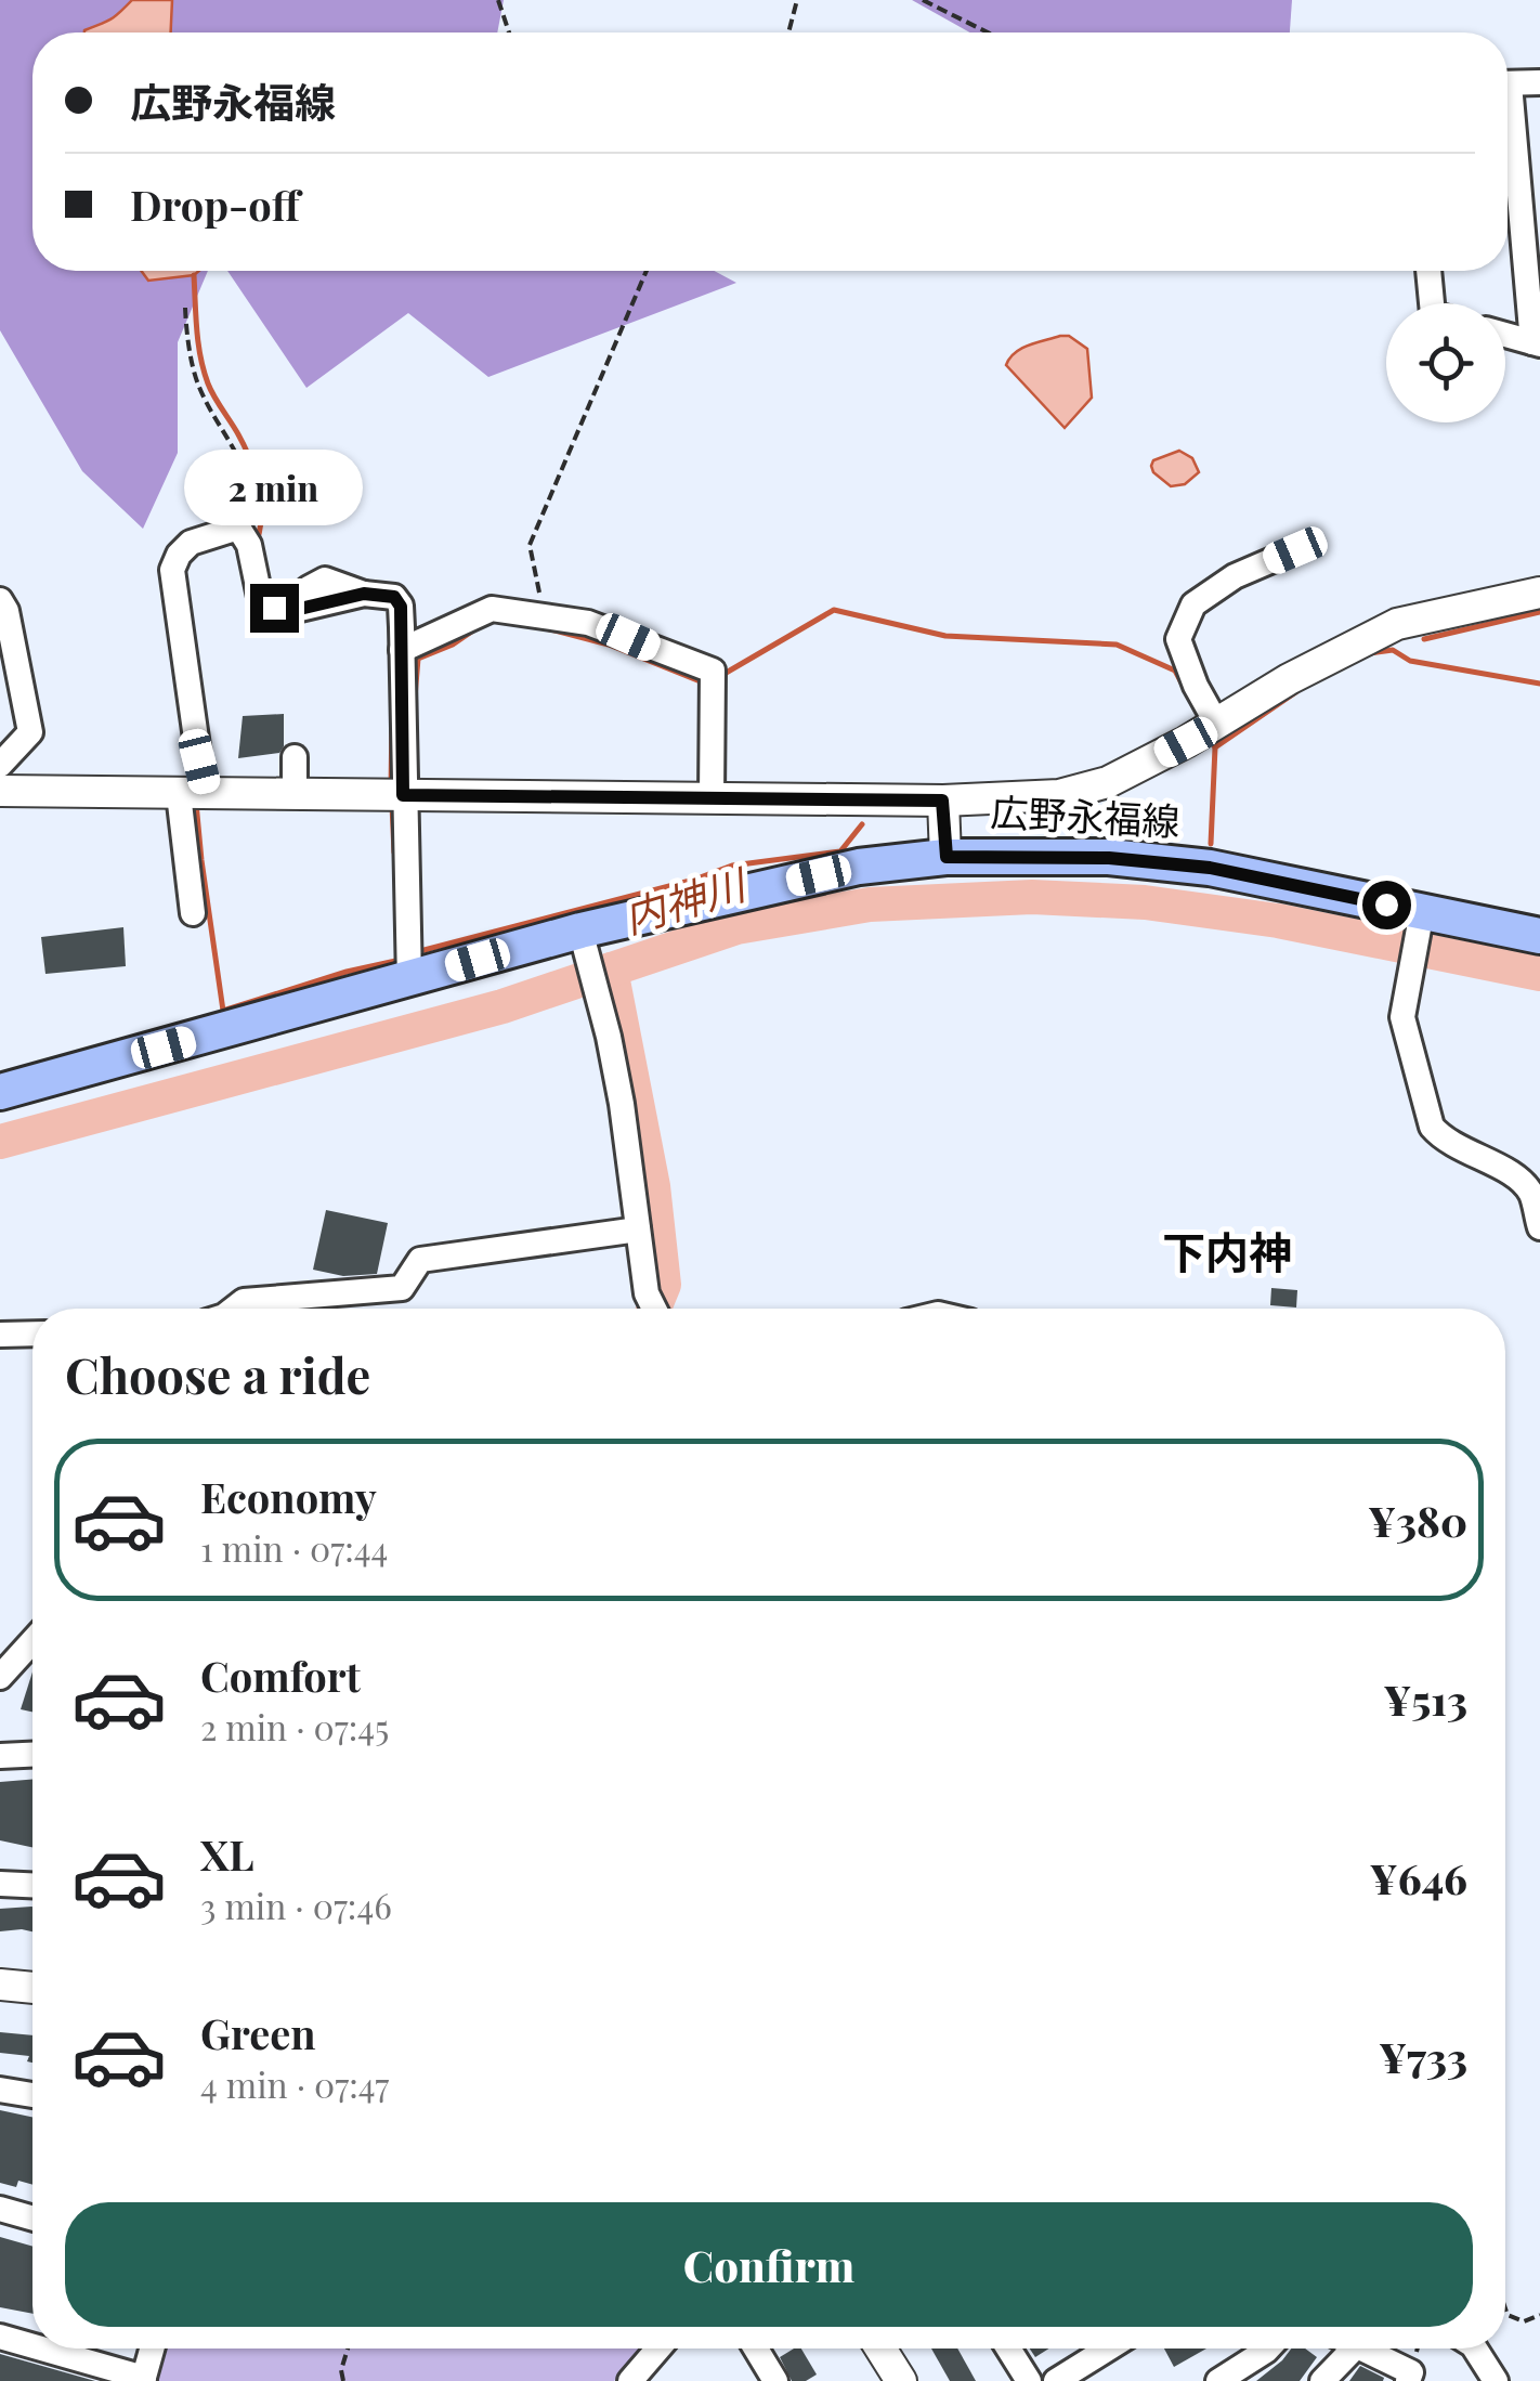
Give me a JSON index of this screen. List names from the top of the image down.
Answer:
{
  "streets": {
    "main road": ["広野永福線"]
  },
  "districts": ["下内神"],
  "water": ["内神川"],
  "page": {
    "banner": ["広野永福線", "Drop-off"],
    "bubble": "2 min",
    "heading": "Choose a ride",
    "list": [
      {
        "name": "Economy",
        "note": "1 min · 07:44",
        "value": "¥380"
      },
      {
        "name": "Comfort",
        "note": "2 min · 07:45",
        "value": "¥513"
      },
      {
        "name": "XL",
        "note": "3 min · 07:46",
        "value": "¥646"
      },
      {
        "name": "Green",
        "note": "4 min · 07:47",
        "value": "¥733"
      }
    ],
    "buttons": "Confirm"
  }
}
